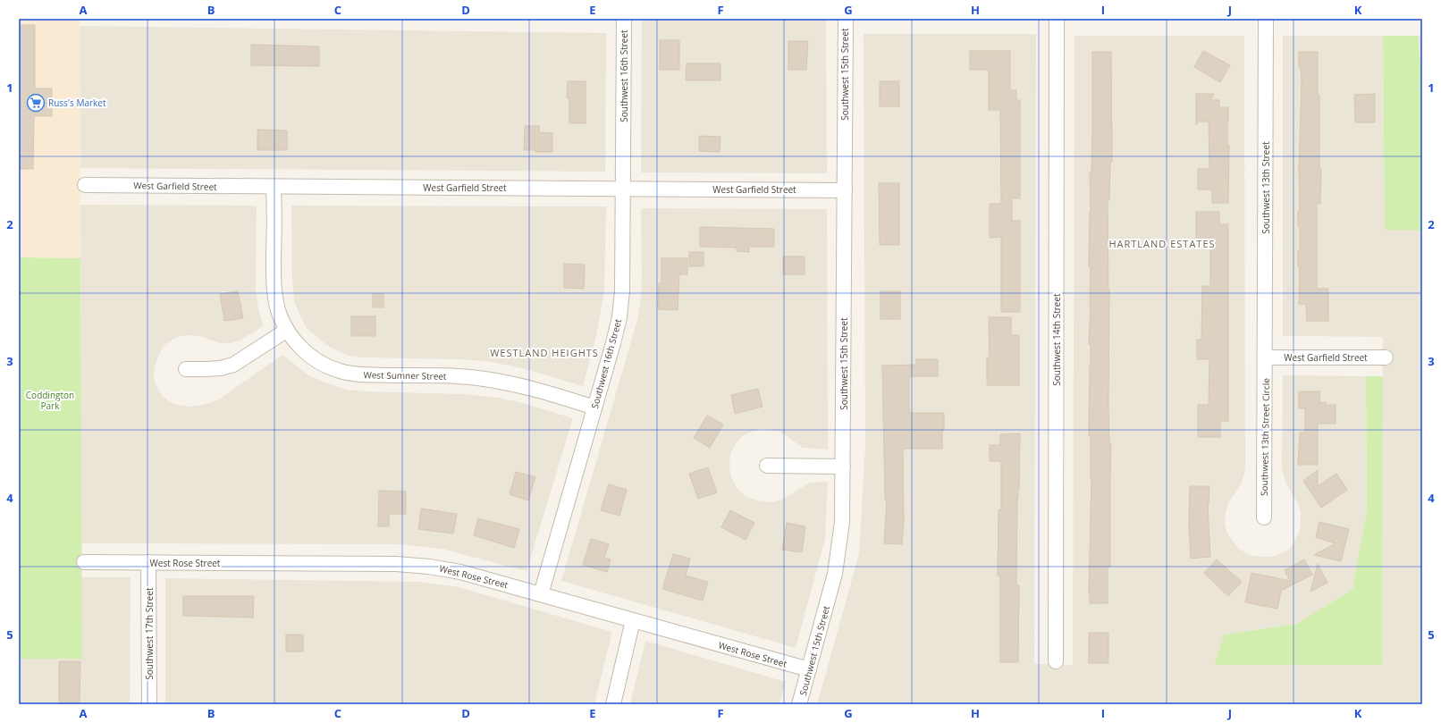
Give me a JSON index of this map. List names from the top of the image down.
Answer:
{
  "streets": {
    "street": [
      "Southwest 15th Street",
      "Southwest 16th Street",
      "West Garfield Street",
      "Southwest 13th Street",
      "Southwest 14th Street",
      "West Sumner Street",
      "Southwest 13th Street Circle",
      "West Rose Street",
      "Southwest 17th Street"
    ]
  },
  "crossings": [
    ["Southwest 15th Street", "West Garfield Street"],
    ["Southwest 15th Street", "West Rose Street"],
    ["Southwest 16th Street", "West Garfield Street"],
    ["Southwest 16th Street", "West Sumner Street"],
    ["Southwest 16th Street", "West Rose Street"],
    ["West Garfield Street", "Southwest 13th Street"],
    ["West Garfield Street", "West Sumner Street"],
    ["West Garfield Street", "Southwest 13th Street Circle"],
    ["Southwest 13th Street", "Southwest 13th Street Circle"],
    ["West Rose Street", "Southwest 17th Street"]
  ],
  "districts": ["HARTLAND ESTATES", "WESTLAND HEIGHTS"],
  "parks": ["Coddington Park"],
  "places": {
    "supermarket": ["Russ's Market"]
  },
  "grid": {
    "columns": [
      "A",
      "B",
      "C",
      "D",
      "E",
      "F",
      "G",
      "H",
      "I",
      "J",
      "K"
    ],
    "rows": [
      "1",
      "2",
      "3",
      "4",
      "5"
    ]
  }
}
